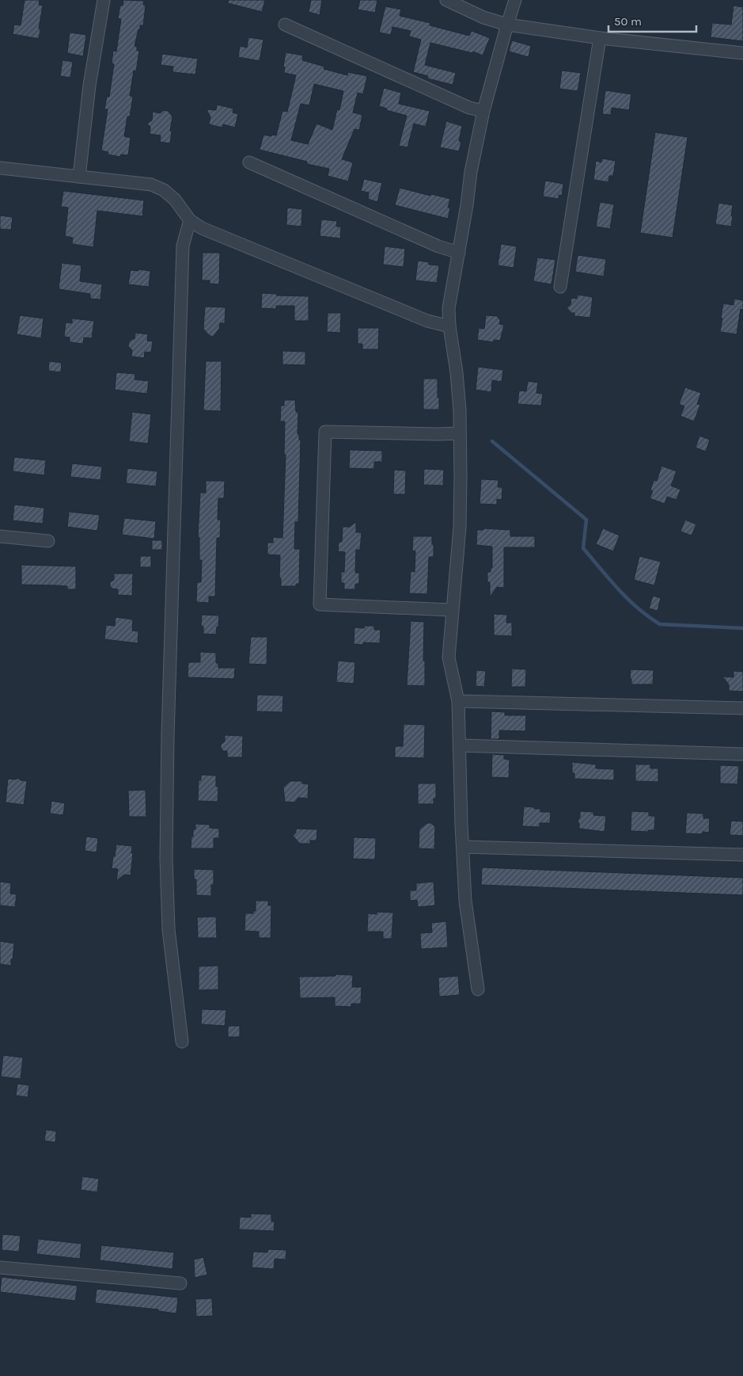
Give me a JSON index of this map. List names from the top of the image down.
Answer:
{
  "scale_bar": "50 m"
}
